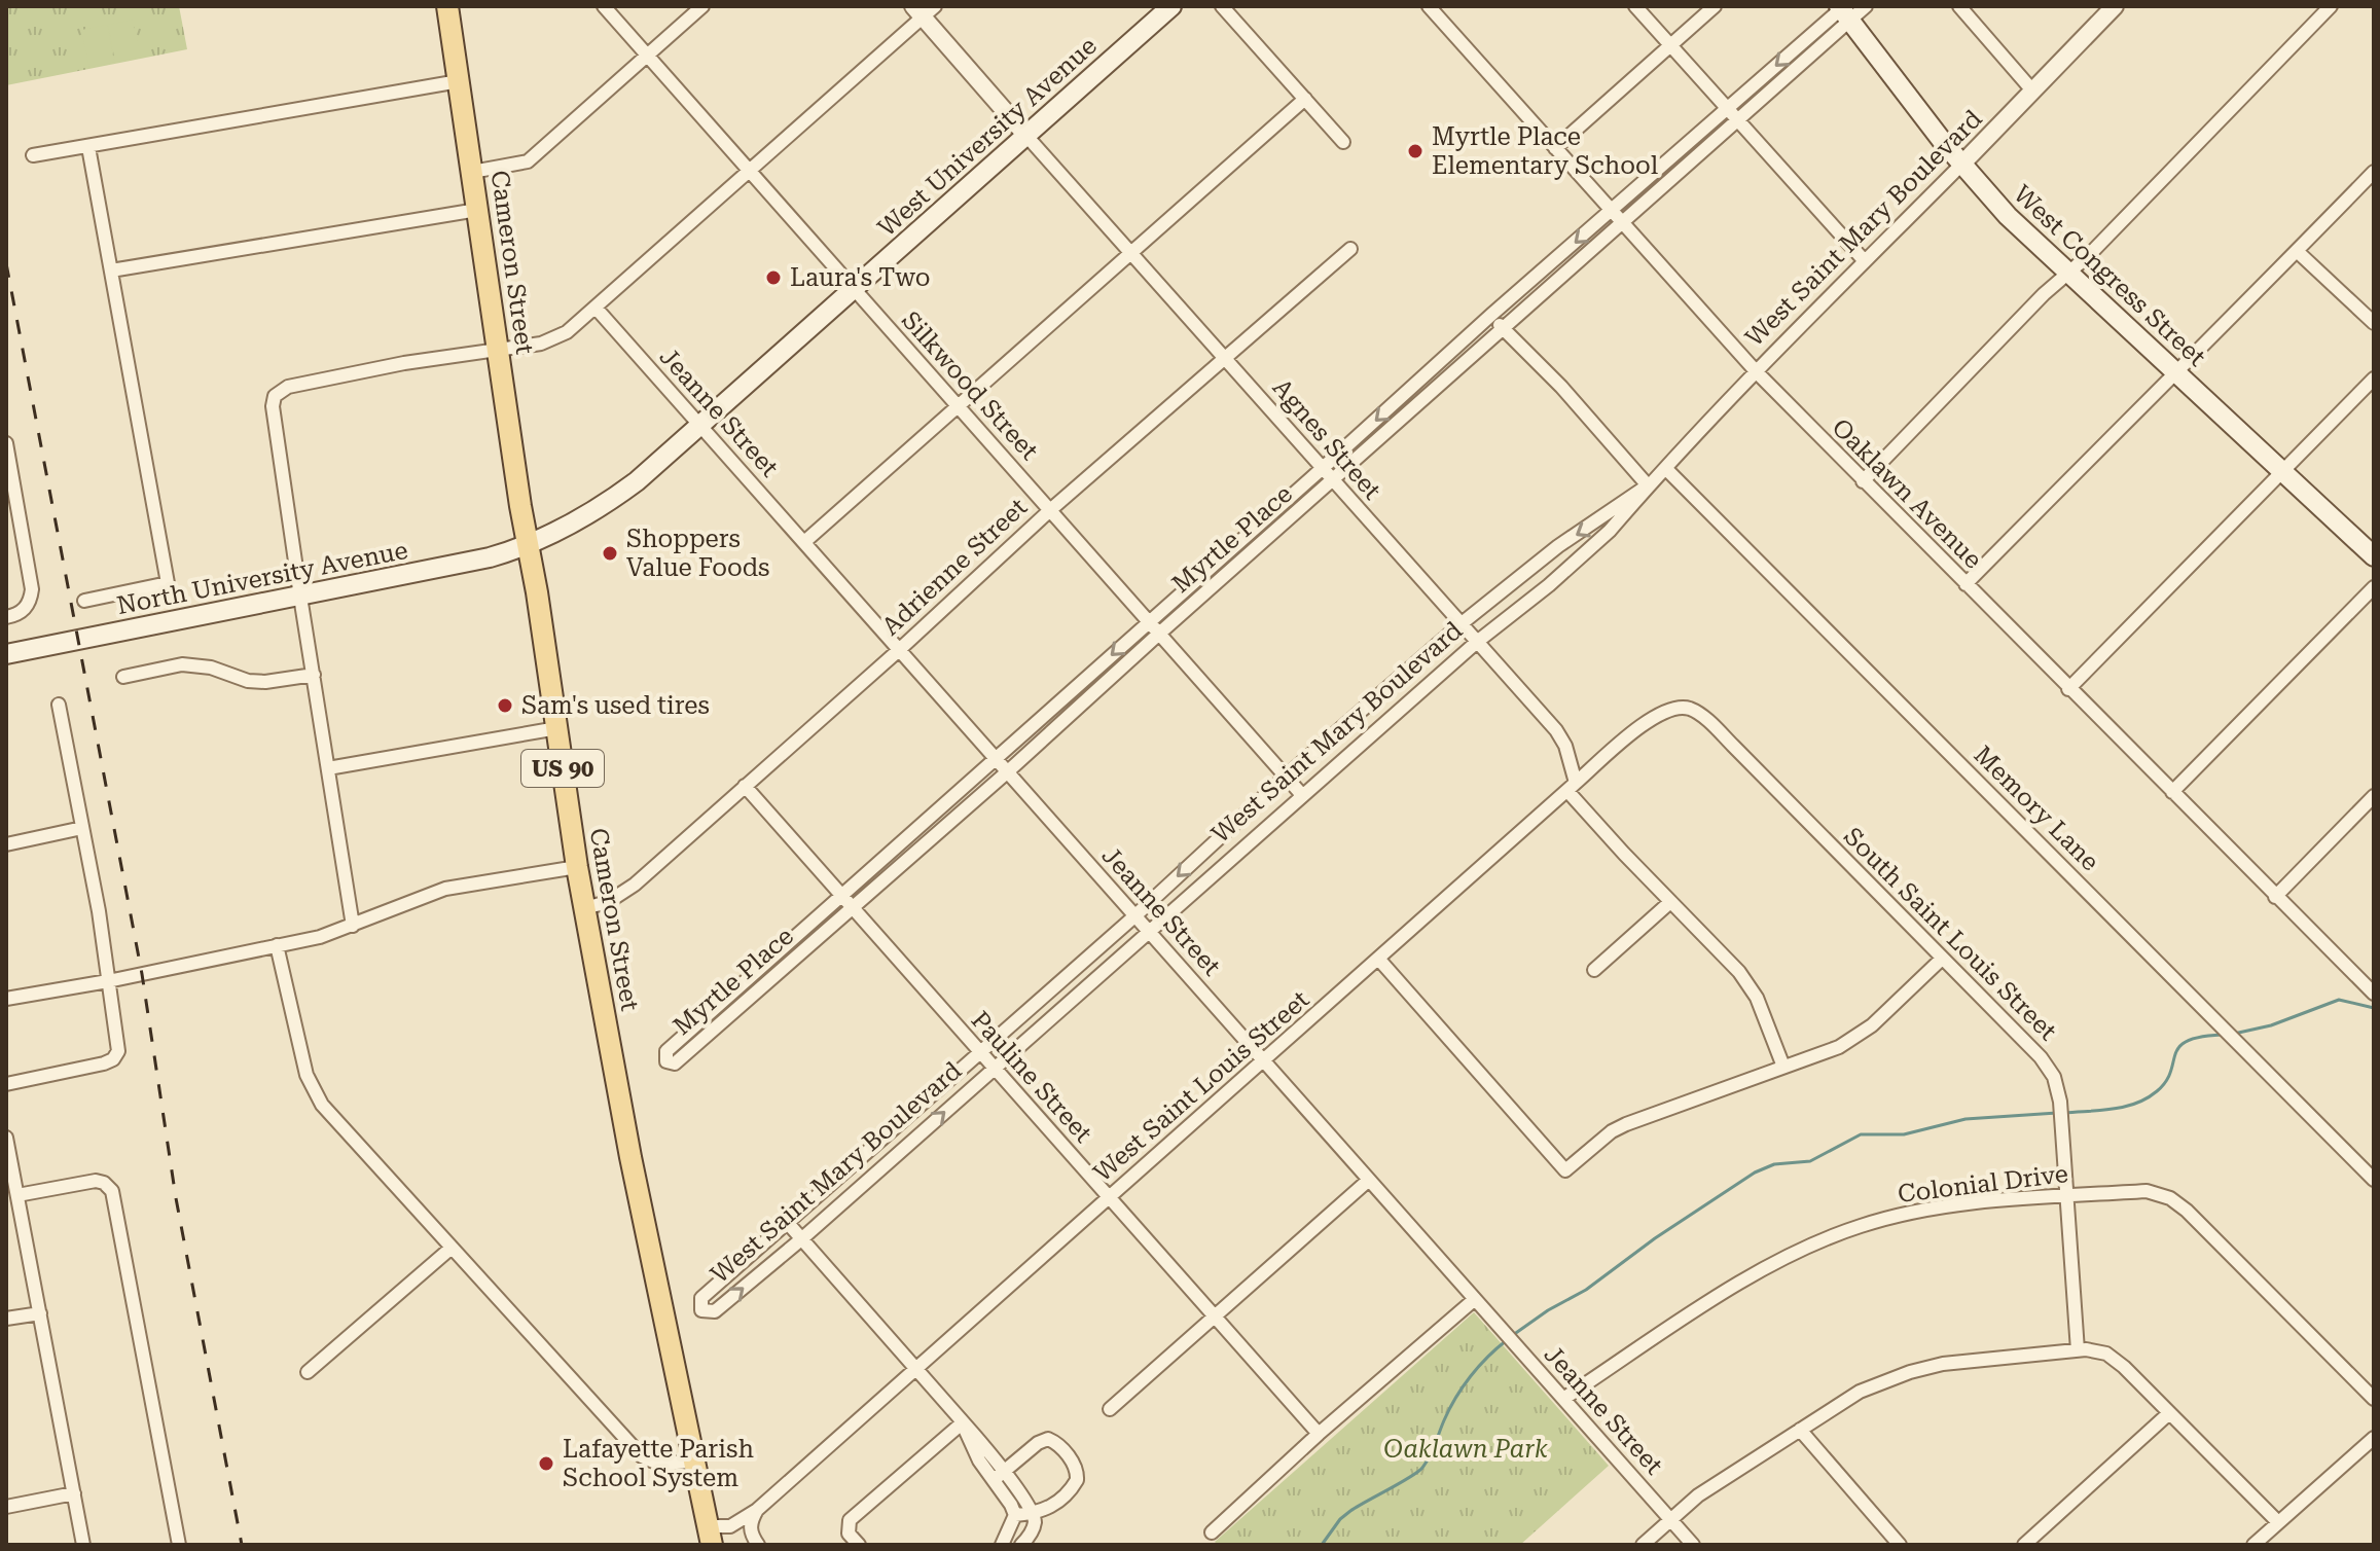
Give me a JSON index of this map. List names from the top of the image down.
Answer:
{
  "streets": {
    "main road": [
      "West University Avenue",
      "Cameron Street",
      "West Congress Street",
      "North University Avenue",
      "US 90"
    ],
    "street": [
      "West Saint Mary Boulevard",
      "Silkwood Street",
      "Jeanne Street",
      "Agnes Street",
      "Oaklawn Avenue",
      "Myrtle Place",
      "Adrienne Street",
      "Memory Lane",
      "South Saint Louis Street",
      "Pauline Street",
      "West Saint Louis Street",
      "Colonial Drive"
    ]
  },
  "crossings": [
    ["West University Avenue", "Cameron Street"],
    ["West University Avenue", "Silkwood Street"],
    ["West University Avenue", "Jeanne Street"],
    ["West University Avenue", "Agnes Street"],
    ["West University Avenue", "North University Avenue"],
    ["West Saint Mary Boulevard", "West Congress Street"],
    ["West Saint Mary Boulevard", "Silkwood Street"],
    ["West Saint Mary Boulevard", "Jeanne Street"],
    ["West Saint Mary Boulevard", "Agnes Street"],
    ["West Saint Mary Boulevard", "Oaklawn Avenue"],
    ["West Saint Mary Boulevard", "Memory Lane"],
    ["West Saint Mary Boulevard", "Pauline Street"],
    ["Cameron Street", "Adrienne Street"],
    ["Cameron Street", "North University Avenue"],
    ["Cameron Street", "West Saint Louis Street"],
    ["West Congress Street", "Myrtle Place"],
    ["Silkwood Street", "Myrtle Place"],
    ["Silkwood Street", "Adrienne Street"],
    ["Jeanne Street", "Myrtle Place"],
    ["Jeanne Street", "Adrienne Street"],
    ["Jeanne Street", "West Saint Louis Street"],
    ["Jeanne Street", "Colonial Drive"],
    ["Agnes Street", "Myrtle Place"],
    ["Agnes Street", "Adrienne Street"],
    ["Agnes Street", "West Saint Louis Street"],
    ["Oaklawn Avenue", "Myrtle Place"],
    ["Myrtle Place", "Pauline Street"],
    ["Adrienne Street", "Pauline Street"],
    ["South Saint Louis Street", "West Saint Louis Street"],
    ["South Saint Louis Street", "Colonial Drive"],
    ["Pauline Street", "West Saint Louis Street"]
  ],
  "parks": ["Oaklawn Park"],
  "places": [
    "Myrtle Place Elementary School",
    "Laura's Two",
    "Shoppers Value Foods",
    "Sam's used tires",
    "Lafayette Parish School System"
  ]
}
